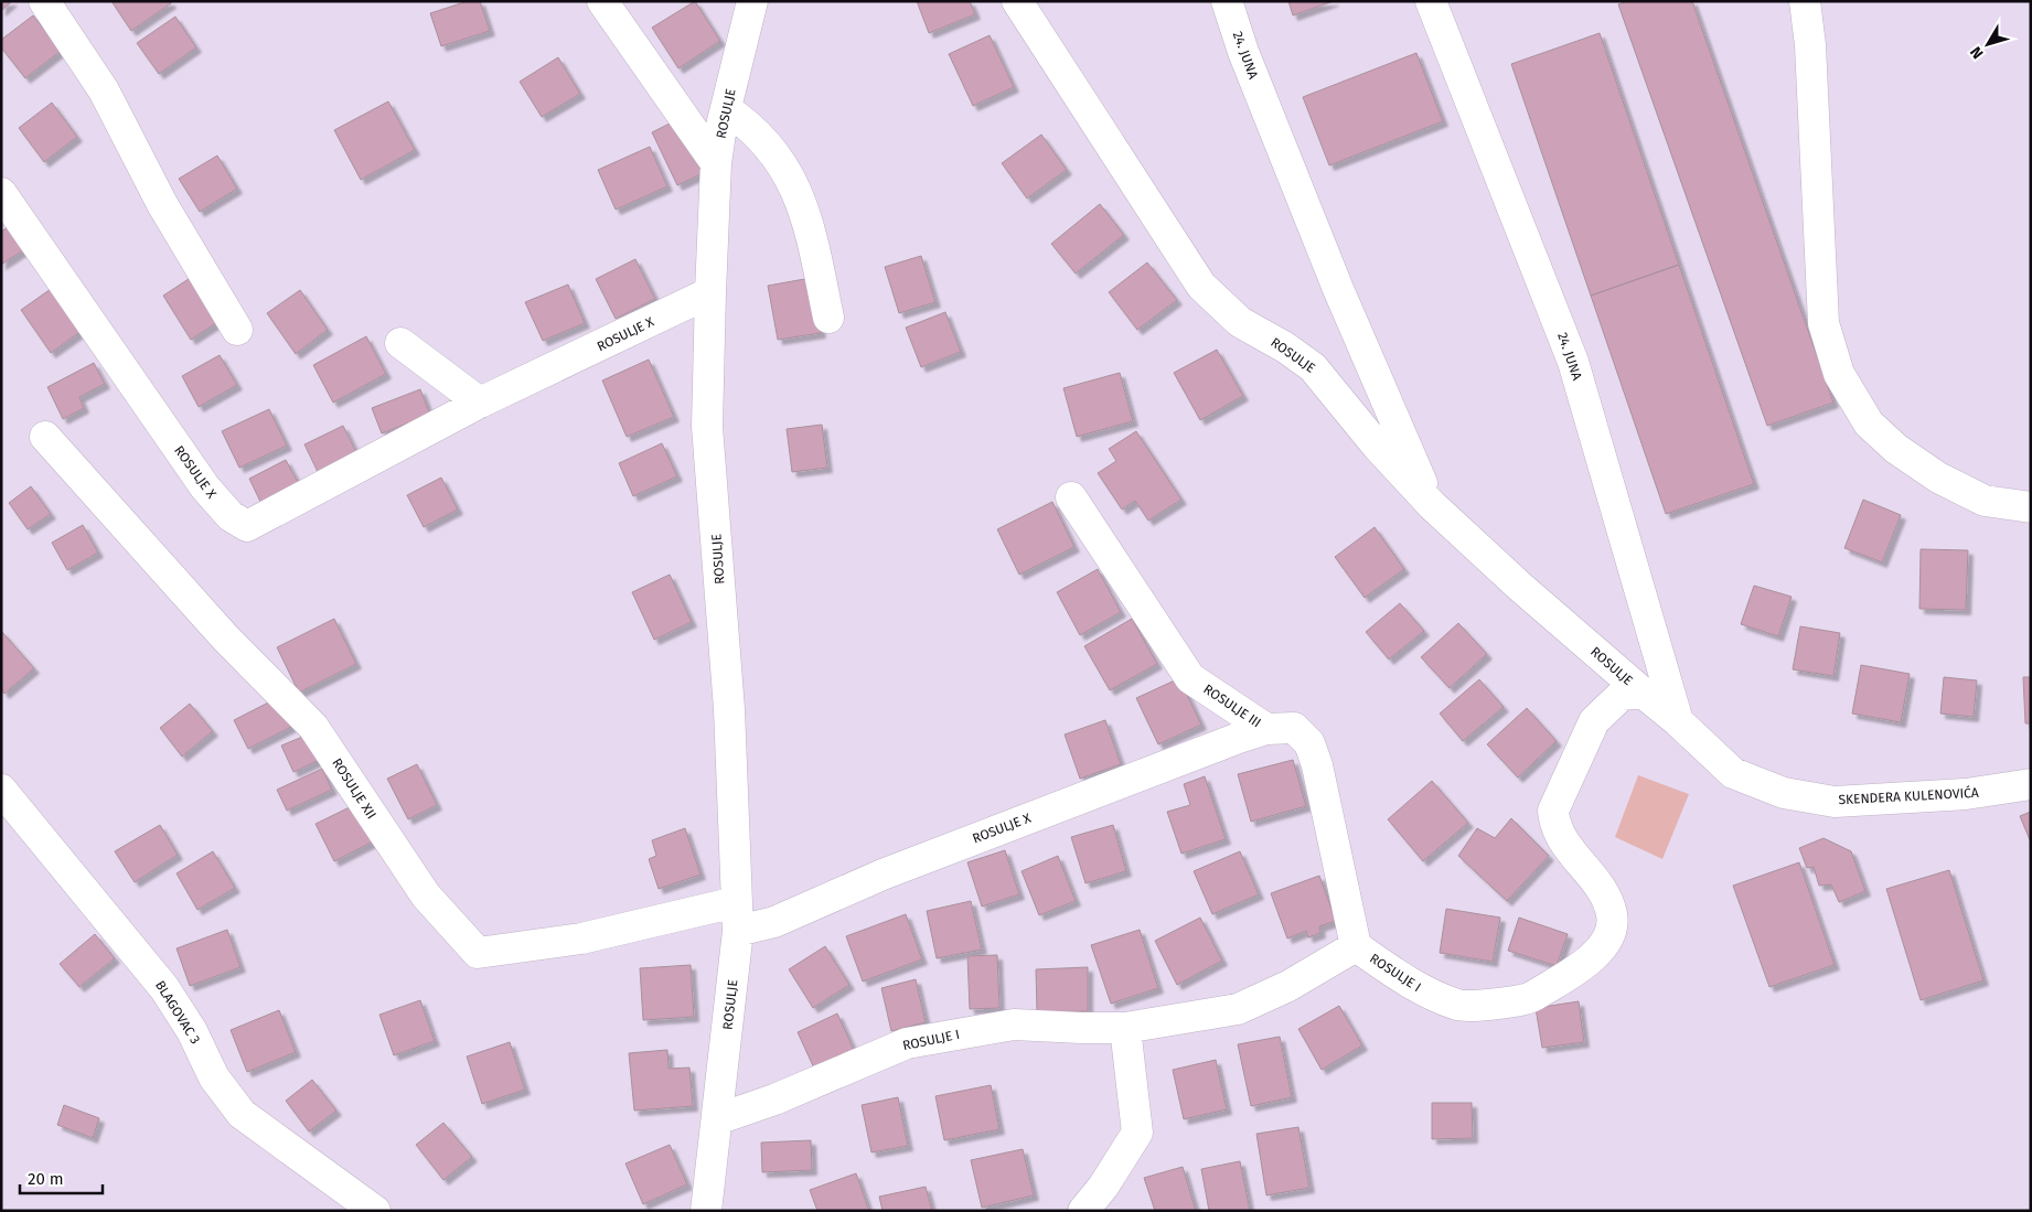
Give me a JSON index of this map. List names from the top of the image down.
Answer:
{
  "streets": {
    "street": [
      "24. JUNA",
      "ROSULJE",
      "ROSULJE X",
      "ROSULJE III",
      "ROSULJE XII",
      "SKENDERA KULENOVIĆA",
      "ROSULJE I",
      "BLAGOVAC 3"
    ]
  },
  "crossings": [
    ["24. JUNA", "ROSULJE"],
    ["24. JUNA", "SKENDERA KULENOVIĆA"],
    ["ROSULJE", "ROSULJE X"],
    ["ROSULJE", "ROSULJE XII"],
    ["ROSULJE", "ROSULJE I"],
    ["ROSULJE X", "ROSULJE III"],
    ["ROSULJE X", "ROSULJE XII"],
    ["ROSULJE III", "ROSULJE I"]
  ],
  "scale_bar": "20 m",
  "north": "bottom left"
}
